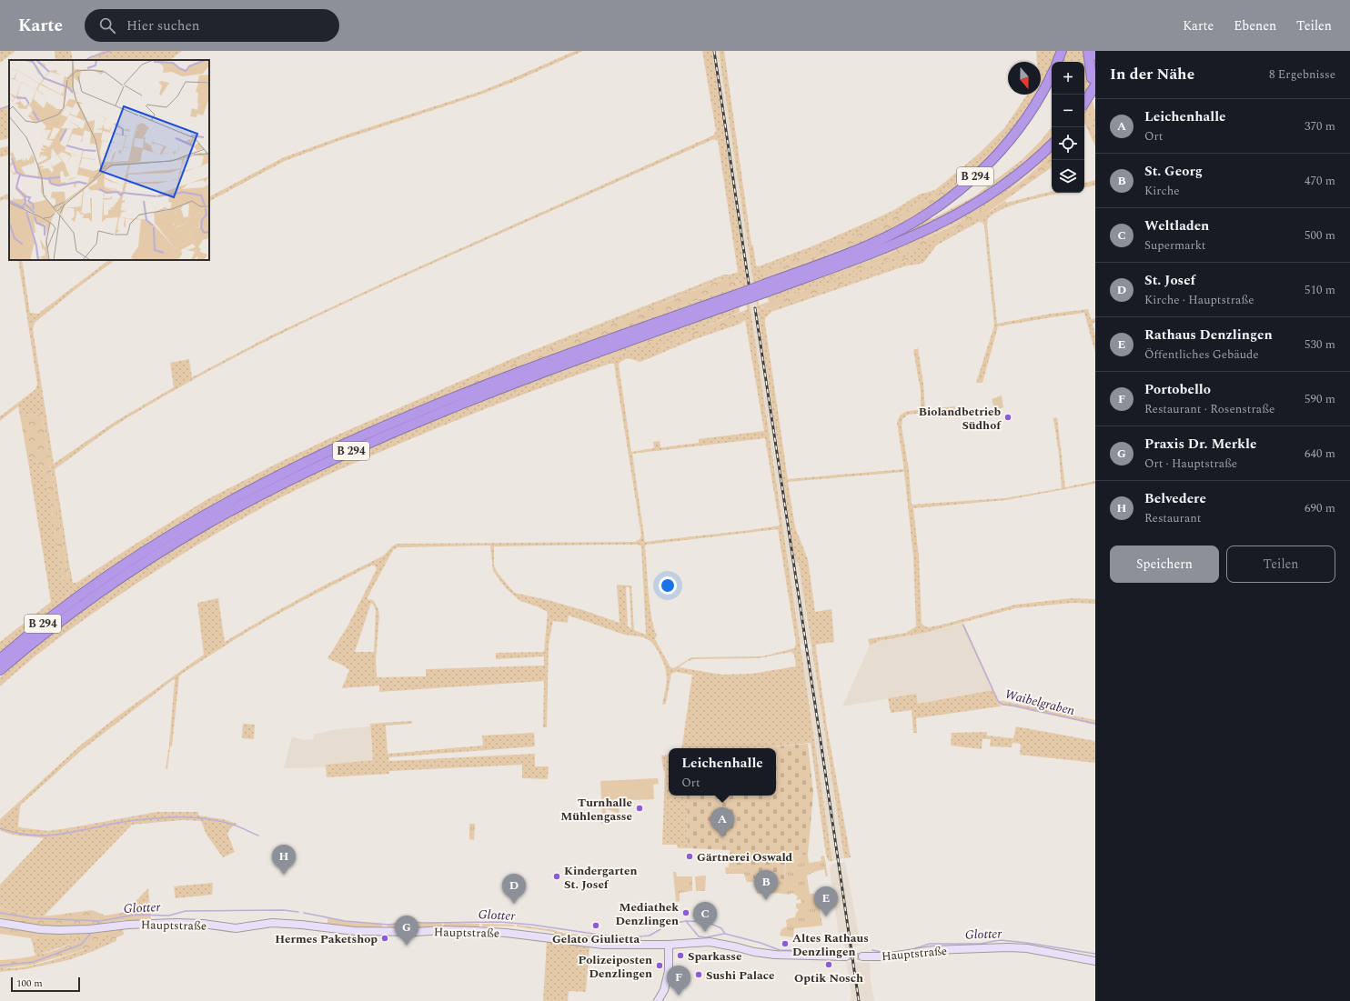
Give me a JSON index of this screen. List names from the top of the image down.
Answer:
{
  "streets": {
    "highway": ["B 294"],
    "main road": ["Hauptstraße"]
  },
  "water": ["Waibelgraben", "Glotter"],
  "places": [
    "Biolandbetrieb Südhof",
    "Turnhalle Mühlengasse",
    "Gärtnerei Oswald",
    "Kindergarten St. Josef",
    "Mediathek Denzlingen",
    "Gelato Giulietta",
    "Hermes Paketshop",
    "Altes Rathaus Denzlingen",
    "Sparkasse",
    "Optik Nosch",
    "Polizeiposten Denzlingen",
    "Sushi Palace"
  ],
  "scale_bar": "100 m",
  "north": "bottom",
  "page": {
    "header": "Karte",
    "search": "Hier suchen",
    "nav": ["Karte", "Ebenen", "Teilen"],
    "heading": ["In der Nähe", "8 Ergebnisse"],
    "map_buttons": ["+", "−"],
    "list": [
      {
        "mark": "A",
        "name": "Leichenhalle",
        "note": "Ort",
        "value": "370 m"
      },
      {
        "mark": "B",
        "name": "St. Georg",
        "note": "Kirche",
        "value": "470 m"
      },
      {
        "mark": "C",
        "name": "Weltladen",
        "note": "Supermarkt",
        "value": "500 m"
      },
      {
        "mark": "D",
        "name": "St. Josef",
        "note": "Kirche · Hauptstraße",
        "value": "510 m"
      },
      {
        "mark": "E",
        "name": "Rathaus Denzlingen",
        "note": "Öffentliches Gebäude",
        "value": "530 m"
      },
      {
        "mark": "F",
        "name": "Portobello",
        "note": "Restaurant · Rosenstraße",
        "value": "590 m"
      },
      {
        "mark": "G",
        "name": "Praxis Dr. Merkle",
        "note": "Ort · Hauptstraße",
        "value": "640 m"
      },
      {
        "mark": "H",
        "name": "Belvedere",
        "note": "Restaurant",
        "value": "690 m"
      }
    ],
    "buttons": ["Speichern", "Teilen"],
    "popup": ["Leichenhalle", "Ort"],
    "pins": [
      "A",
      "H",
      "B",
      "D",
      "E",
      "C",
      "G",
      "F"
    ],
    "scale": "100 m"
  }
}
